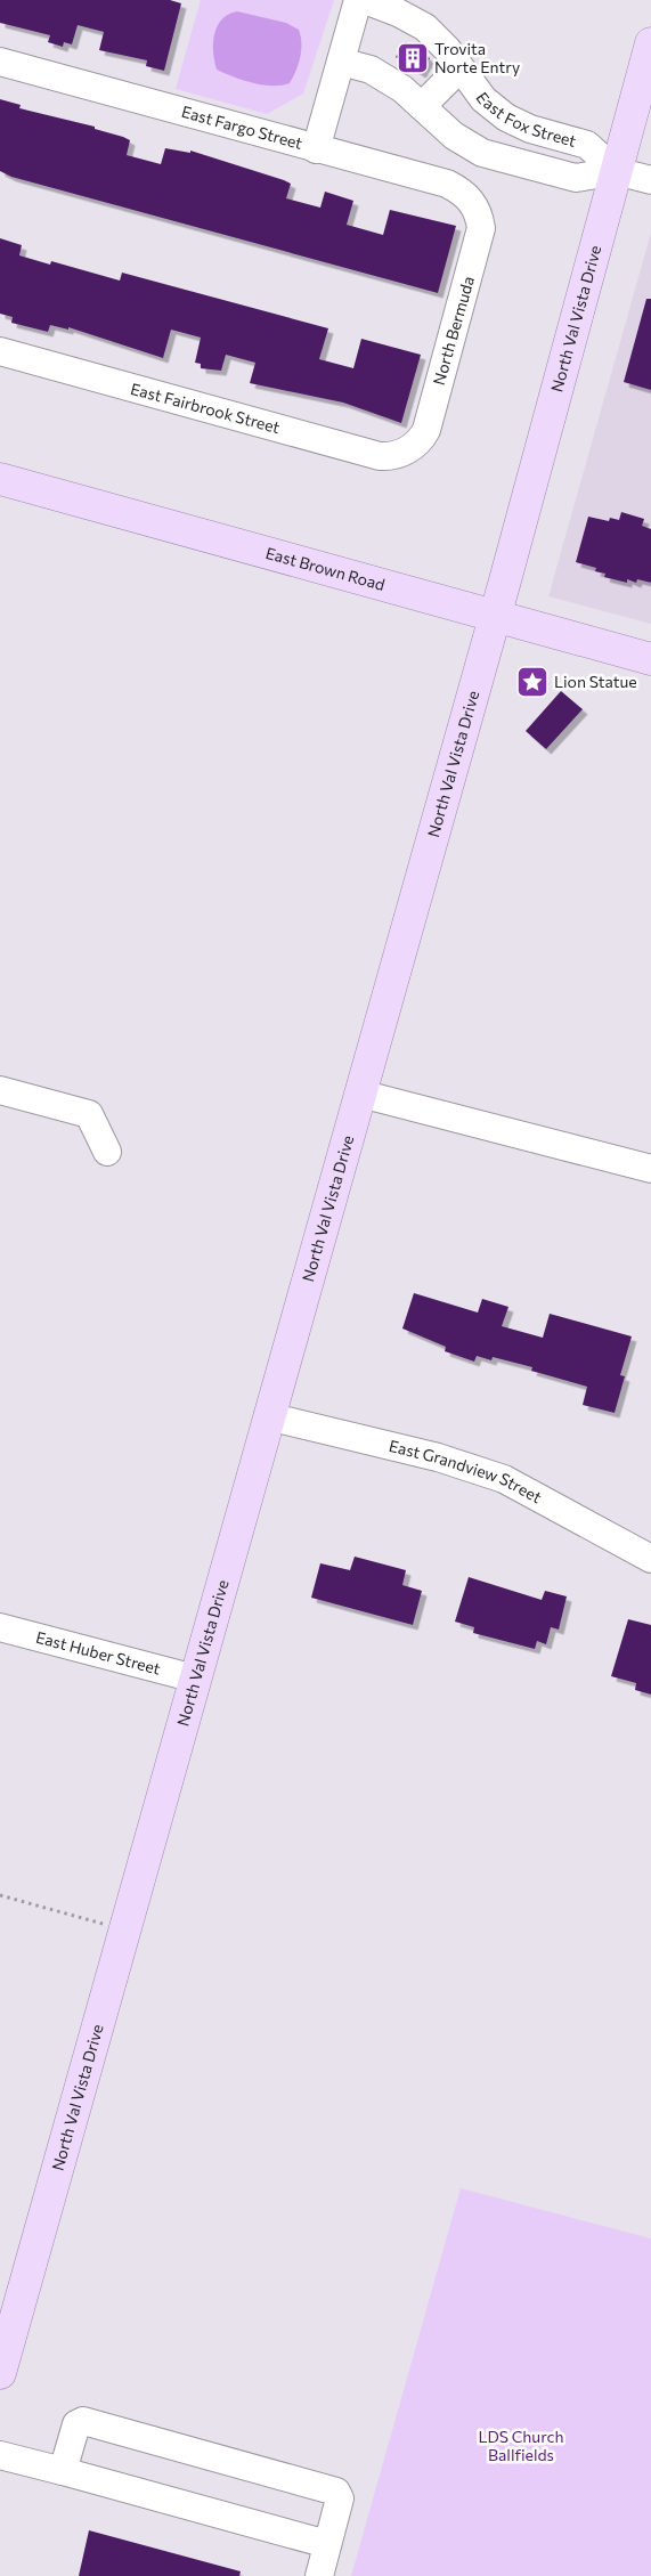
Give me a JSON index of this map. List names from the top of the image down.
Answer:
{
  "streets": {
    "main road": ["North Val Vista Drive", "East Brown Road"],
    "street": [
      "East Fox Street",
      "East Fargo Street",
      "North Bermuda",
      "East Fairbrook Street",
      "East Grandview Street",
      "East Huber Street"
    ]
  },
  "crossings": [
    ["East Fox Street", "North Val Vista Drive"],
    ["East Fargo Street", "North Bermuda"],
    ["North Val Vista Drive", "East Brown Road"],
    ["North Val Vista Drive", "East Grandview Street"],
    ["North Val Vista Drive", "East Huber Street"],
    ["North Bermuda", "East Fairbrook Street"]
  ],
  "parks": ["LDS Church Ballfields"],
  "places": {
    "building": ["Trovita Norte Entry"],
    "place": ["Lion Statue"]
  }
}
